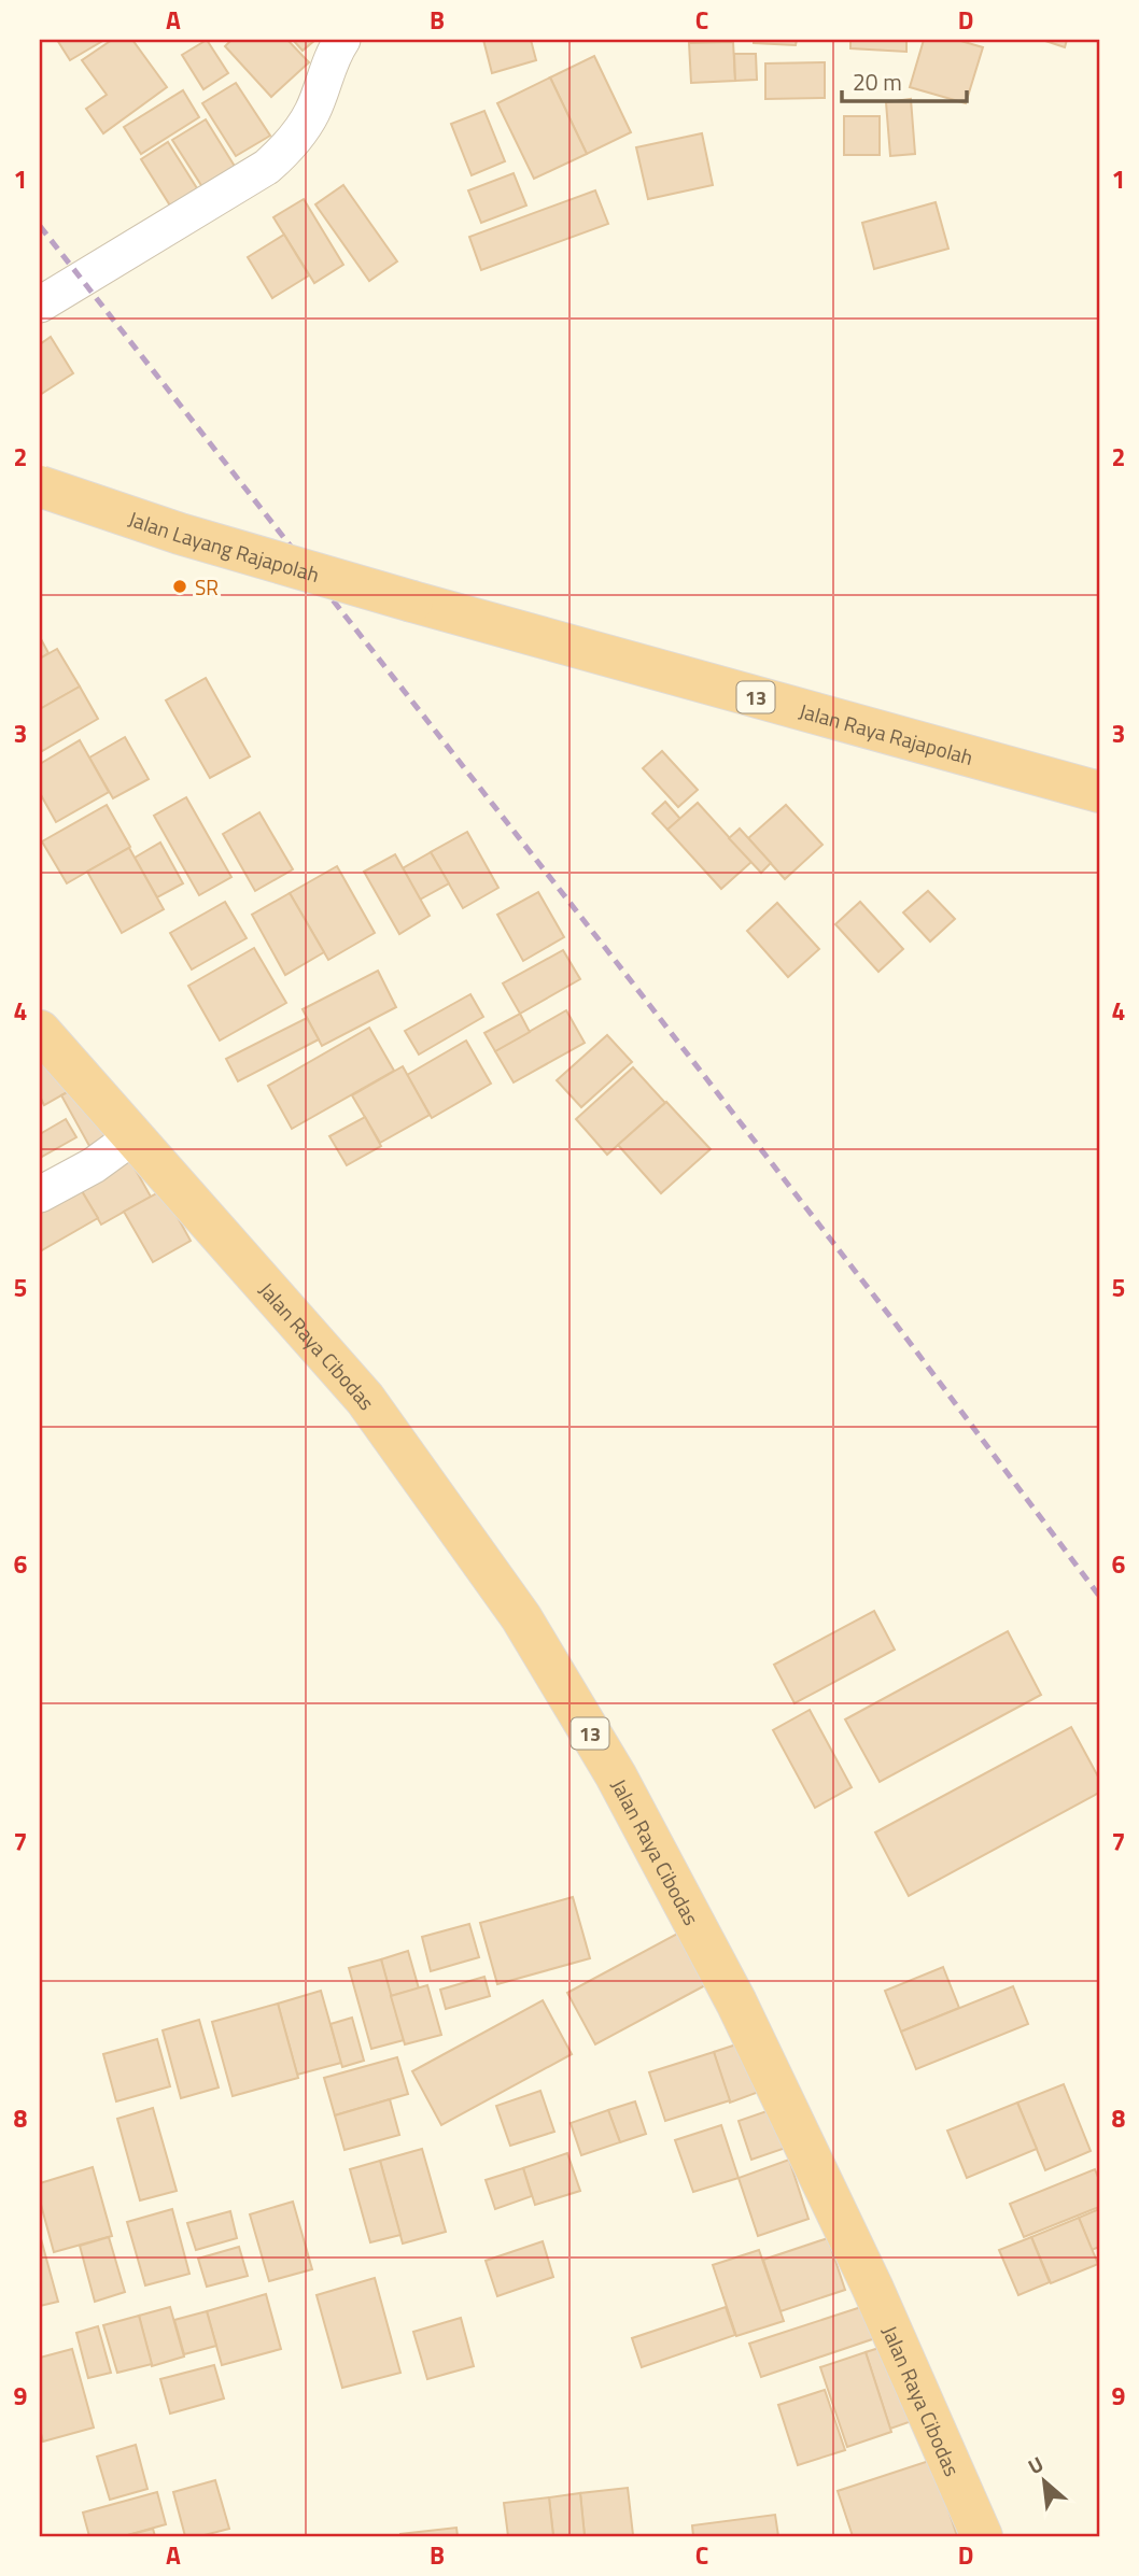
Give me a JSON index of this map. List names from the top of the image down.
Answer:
{
  "streets": {
    "highway": [
      "Jalan Layang Rajapolah",
      "13",
      "Jalan Raya Rajapolah",
      "Jalan Raya Cibodas"
    ]
  },
  "crossings": [
    ["Jalan Layang Rajapolah", "Jalan Raya Rajapolah"]
  ],
  "places": ["SR"],
  "scale_bar": "20 m",
  "north": "top left",
  "grid": {
    "columns": [
      "A",
      "B",
      "C",
      "D"
    ],
    "rows": [
      "1",
      "2",
      "3",
      "4",
      "5",
      "6",
      "7",
      "8",
      "9"
    ]
  }
}
